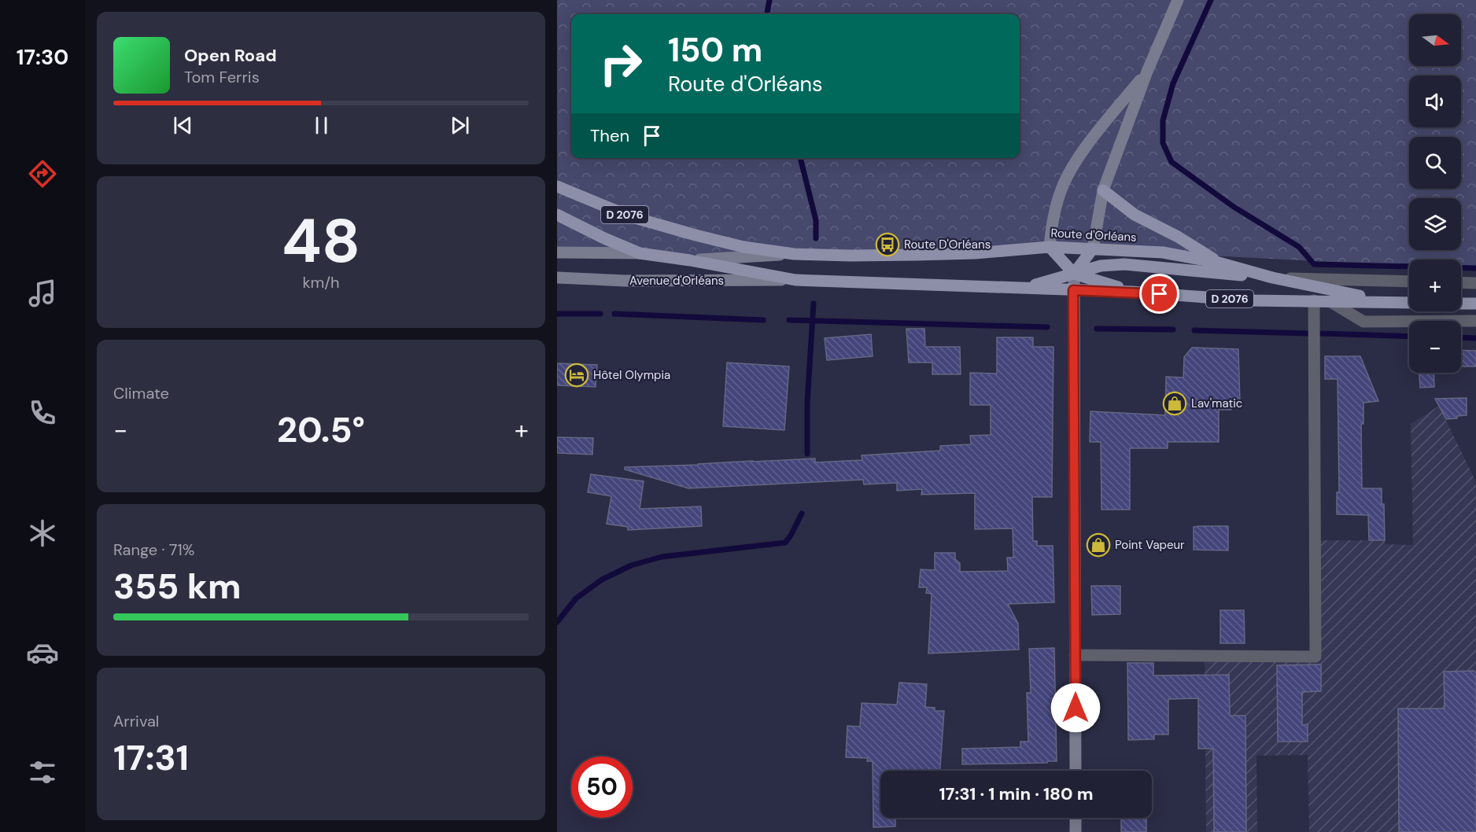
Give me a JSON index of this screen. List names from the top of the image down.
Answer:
{
  "streets": {
    "main road": ["D 2076", "Route d'Orléans", "Avenue d'Orléans"]
  },
  "crossings": [
    ["D 2076", "Route d'Orléans"],
    ["D 2076", "Avenue d'Orléans"],
    ["Route d'Orléans", "Avenue d'Orléans"]
  ],
  "places": {
    "bus stop": ["Route D'Orléans"],
    "hotel": ["Hôtel Olympia"],
    "shop": ["Lav'matic", "Point Vapeur"]
  },
  "north": "right",
  "page": {
    "tabs": "17:30",
    "map_buttons": ["+", "−"],
    "turn": ["150 m", "Route d'Orléans"],
    "song": ["Open Road", "Tom Ferris"],
    "then": "Then",
    "tile": [
      ["48", "km/h"],
      "Climate",
      ["Range · 71%", "355 km"],
      ["Arrival", "17:31"]
    ],
    "heat": ["−", "20.5°", "+"],
    "limit": "50",
    "trip": "17:31 · 1 min · 180 m"
  }
}
